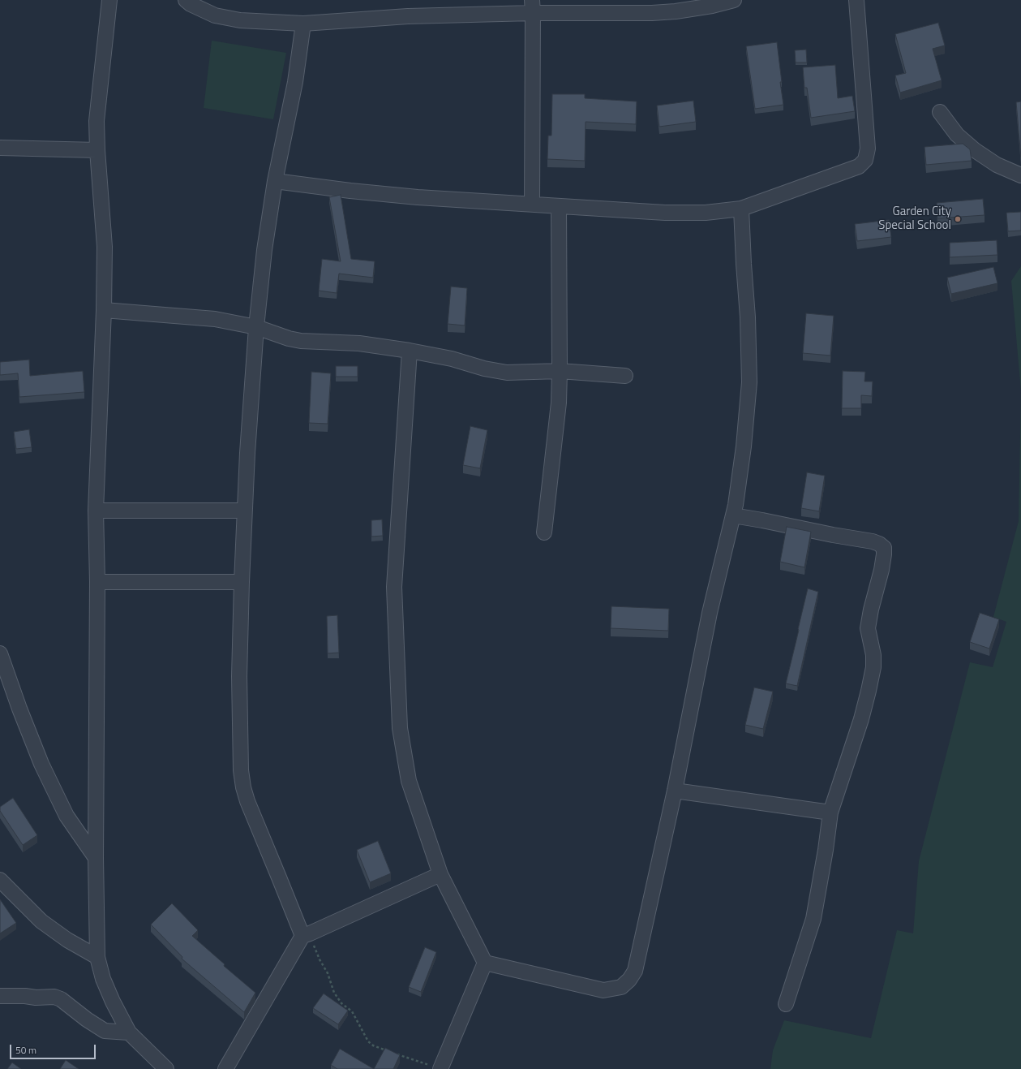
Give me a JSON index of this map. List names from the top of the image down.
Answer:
{
  "places": ["Garden City Special School"],
  "scale_bar": "50 m"
}
